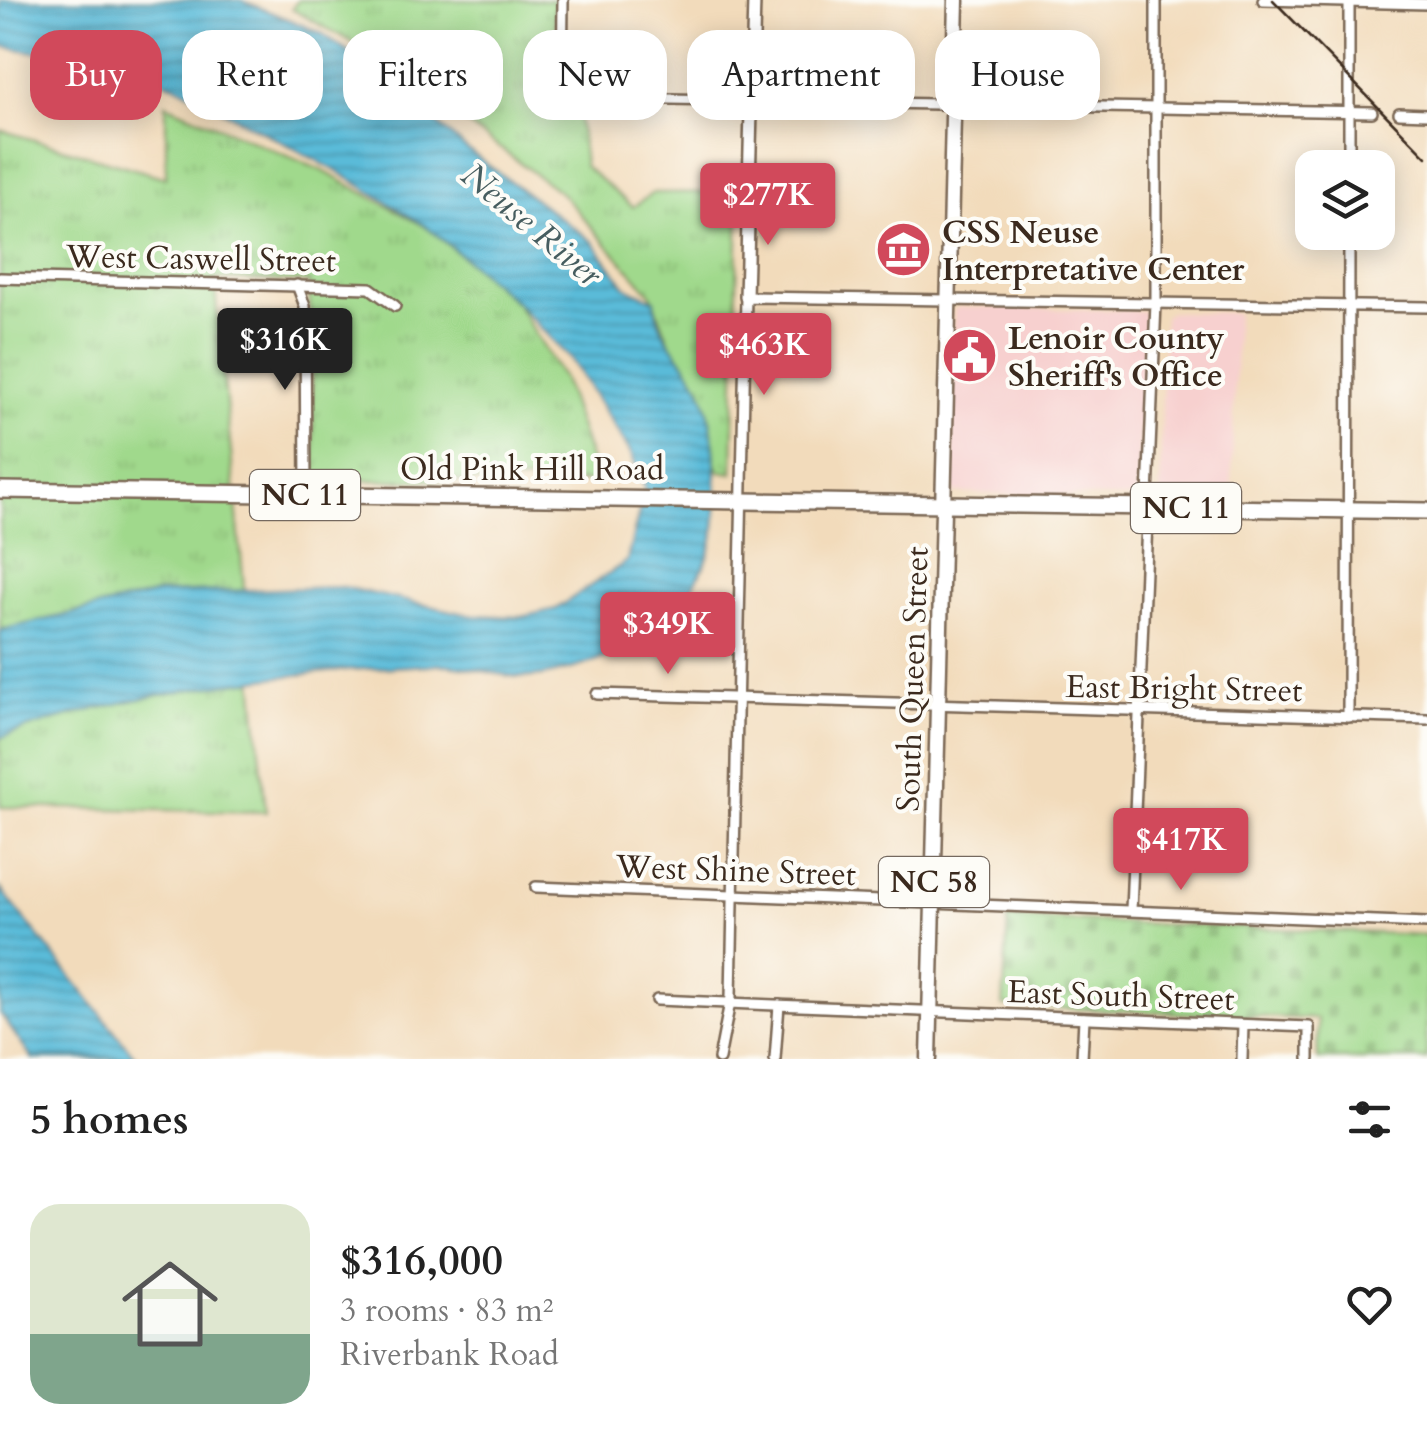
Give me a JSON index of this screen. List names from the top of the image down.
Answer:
{
  "streets": {
    "highway": ["Old Pink Hill Road", "NC 11"],
    "main road": ["South Queen Street", "NC 58"],
    "street": [
      "West Caswell Street",
      "East Bright Street",
      "West Shine Street",
      "East South Street"
    ]
  },
  "crossings": [
    ["Old Pink Hill Road", "NC 11"],
    ["Old Pink Hill Road", "South Queen Street"],
    ["NC 11", "South Queen Street"],
    ["South Queen Street", "East Bright Street"],
    ["South Queen Street", "West Shine Street"],
    ["South Queen Street", "NC 58"],
    ["South Queen Street", "East South Street"]
  ],
  "water": ["Neuse River"],
  "places": {
    "museum": ["CSS Neuse Interpretative Center"],
    "public building": ["Lenoir County Sheriff's Office"]
  },
  "page": {
    "chip": [
      "Buy",
      "Rent",
      "Filters",
      "New",
      "Apartment",
      "House"
    ],
    "price": [
      "$277K",
      "$316K",
      "$463K",
      "$349K",
      "$417K"
    ],
    "heading": "5 homes",
    "list": [
      {
        "name": "$316,000",
        "note": "3 rooms · 83 m² · Riverbank Road"
      }
    ]
  }
}
